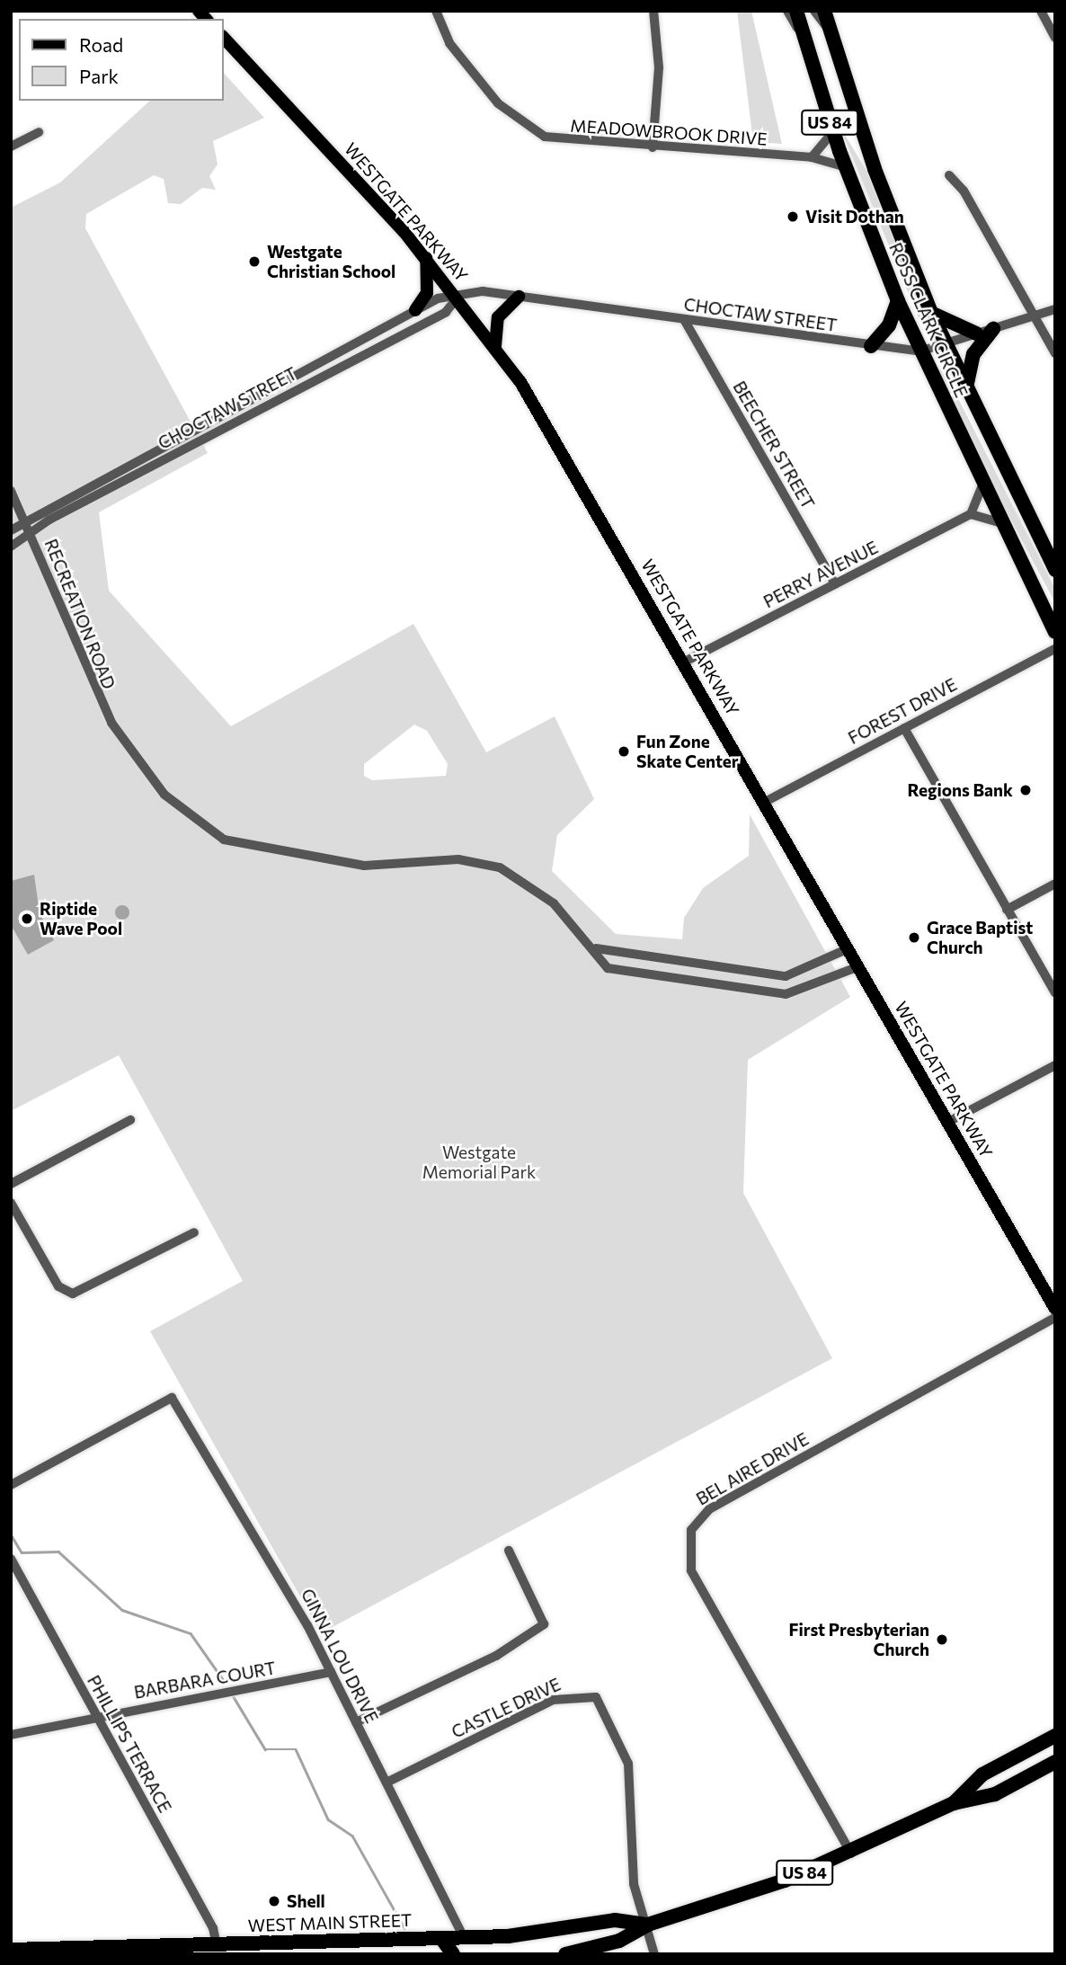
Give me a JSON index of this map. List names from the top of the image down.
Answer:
{
  "streets": {
    "highway": ["US 84", "ROSS CLARK CIRCLE", "WEST MAIN STREET"],
    "main road": ["WESTGATE PARKWAY"],
    "street": [
      "MEADOWBROOK DRIVE",
      "CHOCTAW STREET",
      "BEECHER STREET",
      "PERRY AVENUE",
      "RECREATION ROAD",
      "FOREST DRIVE",
      "BEL AIRE DRIVE",
      "GINNA LOU DRIVE",
      "BARBARA COURT",
      "CASTLE DRIVE",
      "PHILLIPS TERRACE"
    ]
  },
  "crossings": [
    ["MEADOWBROOK DRIVE", "ROSS CLARK CIRCLE"],
    ["WESTGATE PARKWAY", "CHOCTAW STREET"],
    ["WESTGATE PARKWAY", "PERRY AVENUE"],
    ["WESTGATE PARKWAY", "RECREATION ROAD"],
    ["WESTGATE PARKWAY", "FOREST DRIVE"],
    ["CHOCTAW STREET", "ROSS CLARK CIRCLE"],
    ["CHOCTAW STREET", "BEECHER STREET"],
    ["CHOCTAW STREET", "RECREATION ROAD"],
    ["BEECHER STREET", "PERRY AVENUE"],
    ["BEL AIRE DRIVE", "WEST MAIN STREET"],
    ["GINNA LOU DRIVE", "BARBARA COURT"],
    ["GINNA LOU DRIVE", "CASTLE DRIVE"],
    ["GINNA LOU DRIVE", "WEST MAIN STREET"],
    ["BARBARA COURT", "PHILLIPS TERRACE"],
    ["CASTLE DRIVE", "WEST MAIN STREET"],
    ["PHILLIPS TERRACE", "WEST MAIN STREET"]
  ],
  "parks": ["Westgate Memorial Park"],
  "places": [
    "Visit Dothan",
    "Westgate Christian School",
    "Fun Zone Skate Center",
    "Regions Bank",
    "Riptide Wave Pool",
    "Grace Baptist Church",
    "First Presbyterian Church",
    "Shell"
  ],
  "legend": ["Road", "Park"]
}
